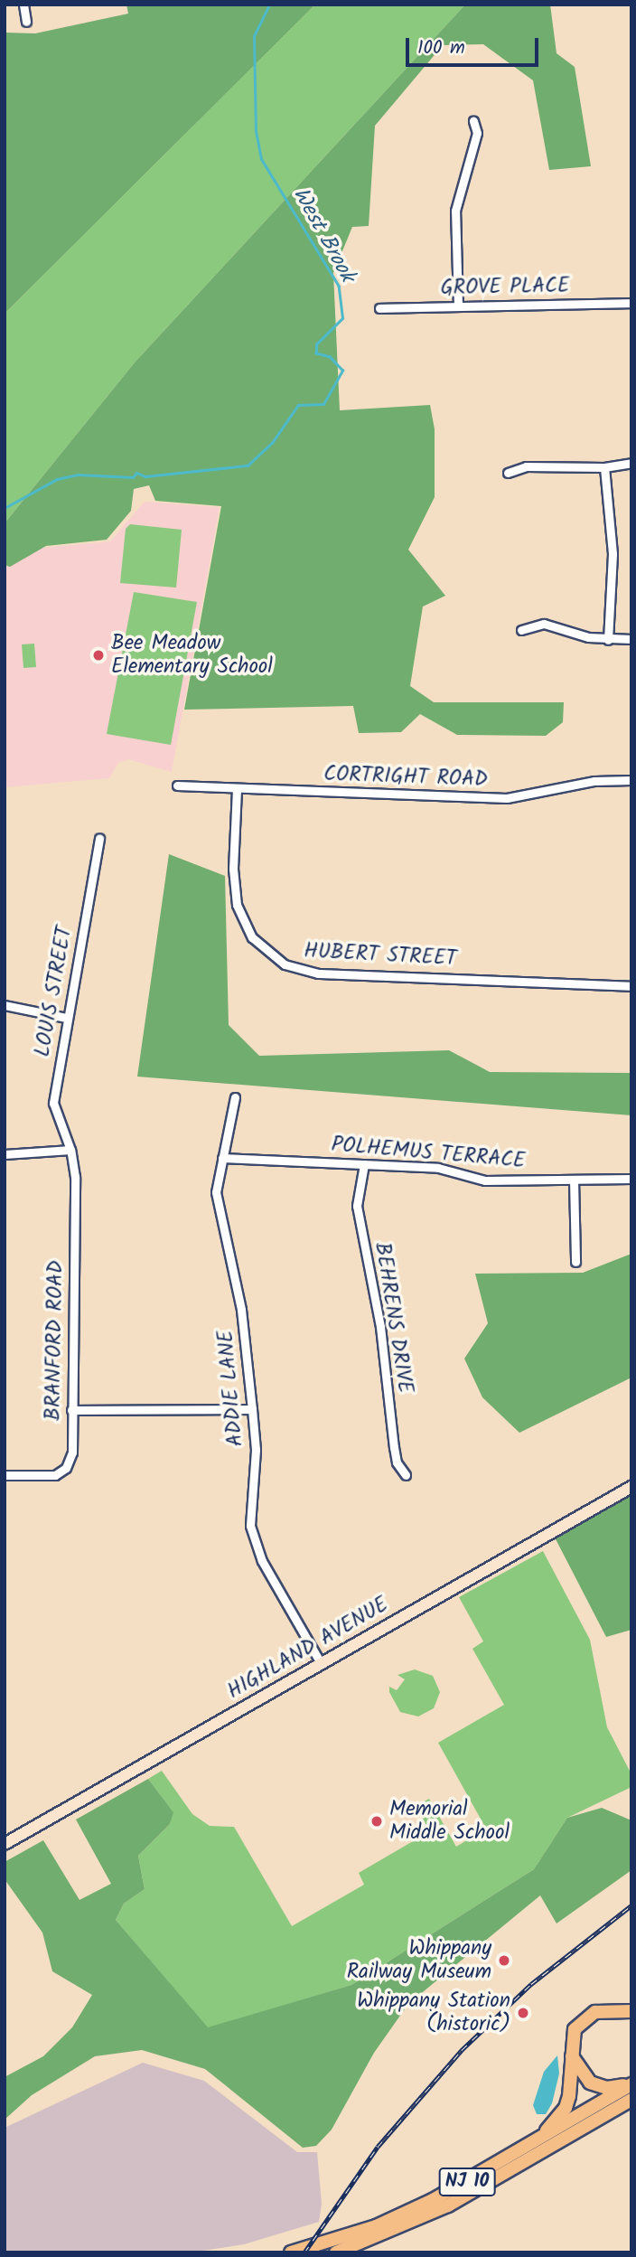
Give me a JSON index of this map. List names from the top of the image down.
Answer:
{
  "streets": {
    "main road": ["NJ 10"],
    "street": [
      "GROVE PLACE",
      "CORTRIGHT ROAD",
      "HUBERT STREET",
      "LOUIS STREET",
      "POLHEMUS TERRACE",
      "BEHRENS DRIVE",
      "BRANFORD ROAD",
      "ADDIE LANE",
      "HIGHLAND AVENUE"
    ]
  },
  "crossings": [
    ["CORTRIGHT ROAD", "HUBERT STREET"],
    ["LOUIS STREET", "BRANFORD ROAD"],
    ["POLHEMUS TERRACE", "BEHRENS DRIVE"],
    ["POLHEMUS TERRACE", "ADDIE LANE"],
    ["ADDIE LANE", "HIGHLAND AVENUE"]
  ],
  "water": ["West Brook"],
  "places": [
    "Bee Meadow Elementary School",
    "Memorial Middle School",
    "Whippany Railway Museum",
    "Whippany Station (historic)"
  ],
  "scale_bar": "100 m"
}
